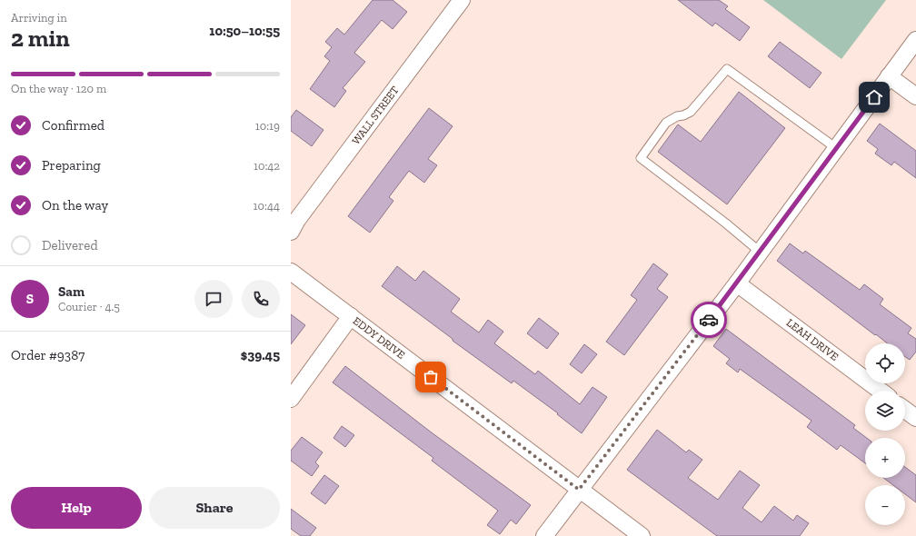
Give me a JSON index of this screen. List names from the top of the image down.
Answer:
{
  "streets": {
    "street": ["WALL STREET", "EDDY DRIVE", "LEAH DRIVE"]
  },
  "page": {
    "heading": ["2 min", "Arriving in", "10:50–10:55"],
    "panel": [
      "Sam",
      "Courier · 4.5",
      "Order #9387",
      "$39.45"
    ],
    "bar": "On the way · 120 m",
    "list": [
      ["Confirmed", "10:19"],
      ["Preparing", "10:42"],
      ["On the way", "10:44"],
      "Delivered"
    ],
    "round": "S",
    "map_buttons": ["+", "−"],
    "buttons": ["Help", "Share"]
  }
}
